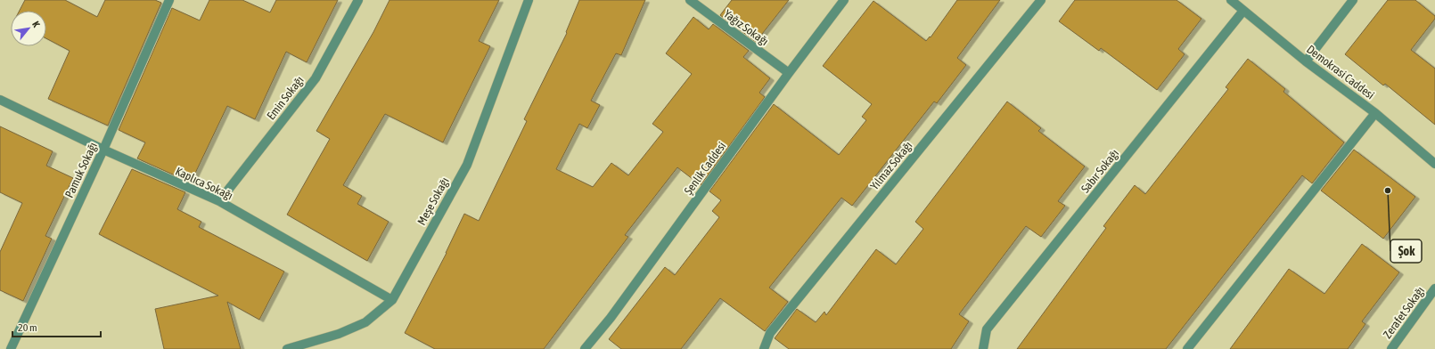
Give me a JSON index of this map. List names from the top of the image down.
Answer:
{
  "streets": {
    "street": [
      "Yağız Sokağı",
      "Demokrasi Caddesi",
      "Emin Sokağı",
      "Yılmaz Sokağı",
      "Şenlik Caddesi",
      "Pamuk Sokağı",
      "Sabır Sokağı",
      "Kaplıca Sokağı",
      "Meşe Sokağı",
      "Zerafet Sokağı"
    ]
  },
  "crossings": [
    ["Yağız Sokağı", "Şenlik Caddesi"],
    ["Demokrasi Caddesi", "Sabır Sokağı"],
    ["Emin Sokağı", "Kaplıca Sokağı"],
    ["Pamuk Sokağı", "Kaplıca Sokağı"],
    ["Kaplıca Sokağı", "Meşe Sokağı"]
  ],
  "places": ["Şok"],
  "scale_bar": "20 m",
  "north": "top right"
}
